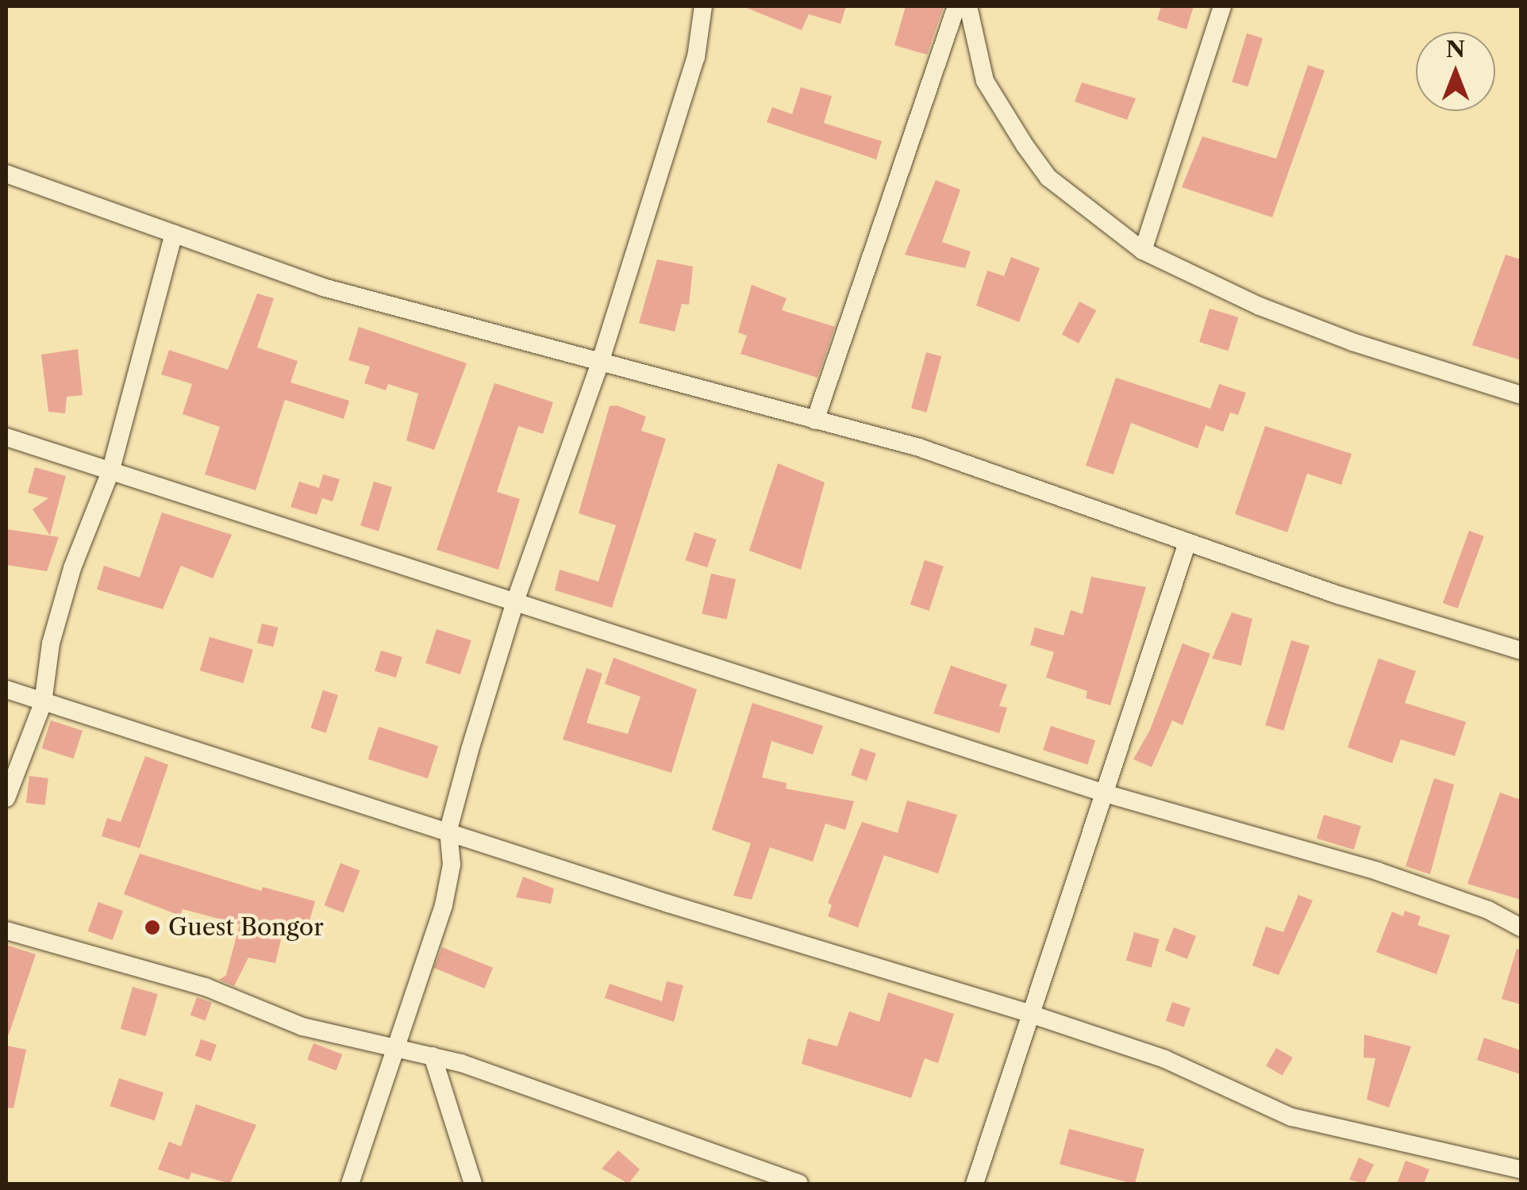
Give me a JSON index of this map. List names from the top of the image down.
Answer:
{
  "places": ["Guest Bongor"],
  "north": "top"
}
